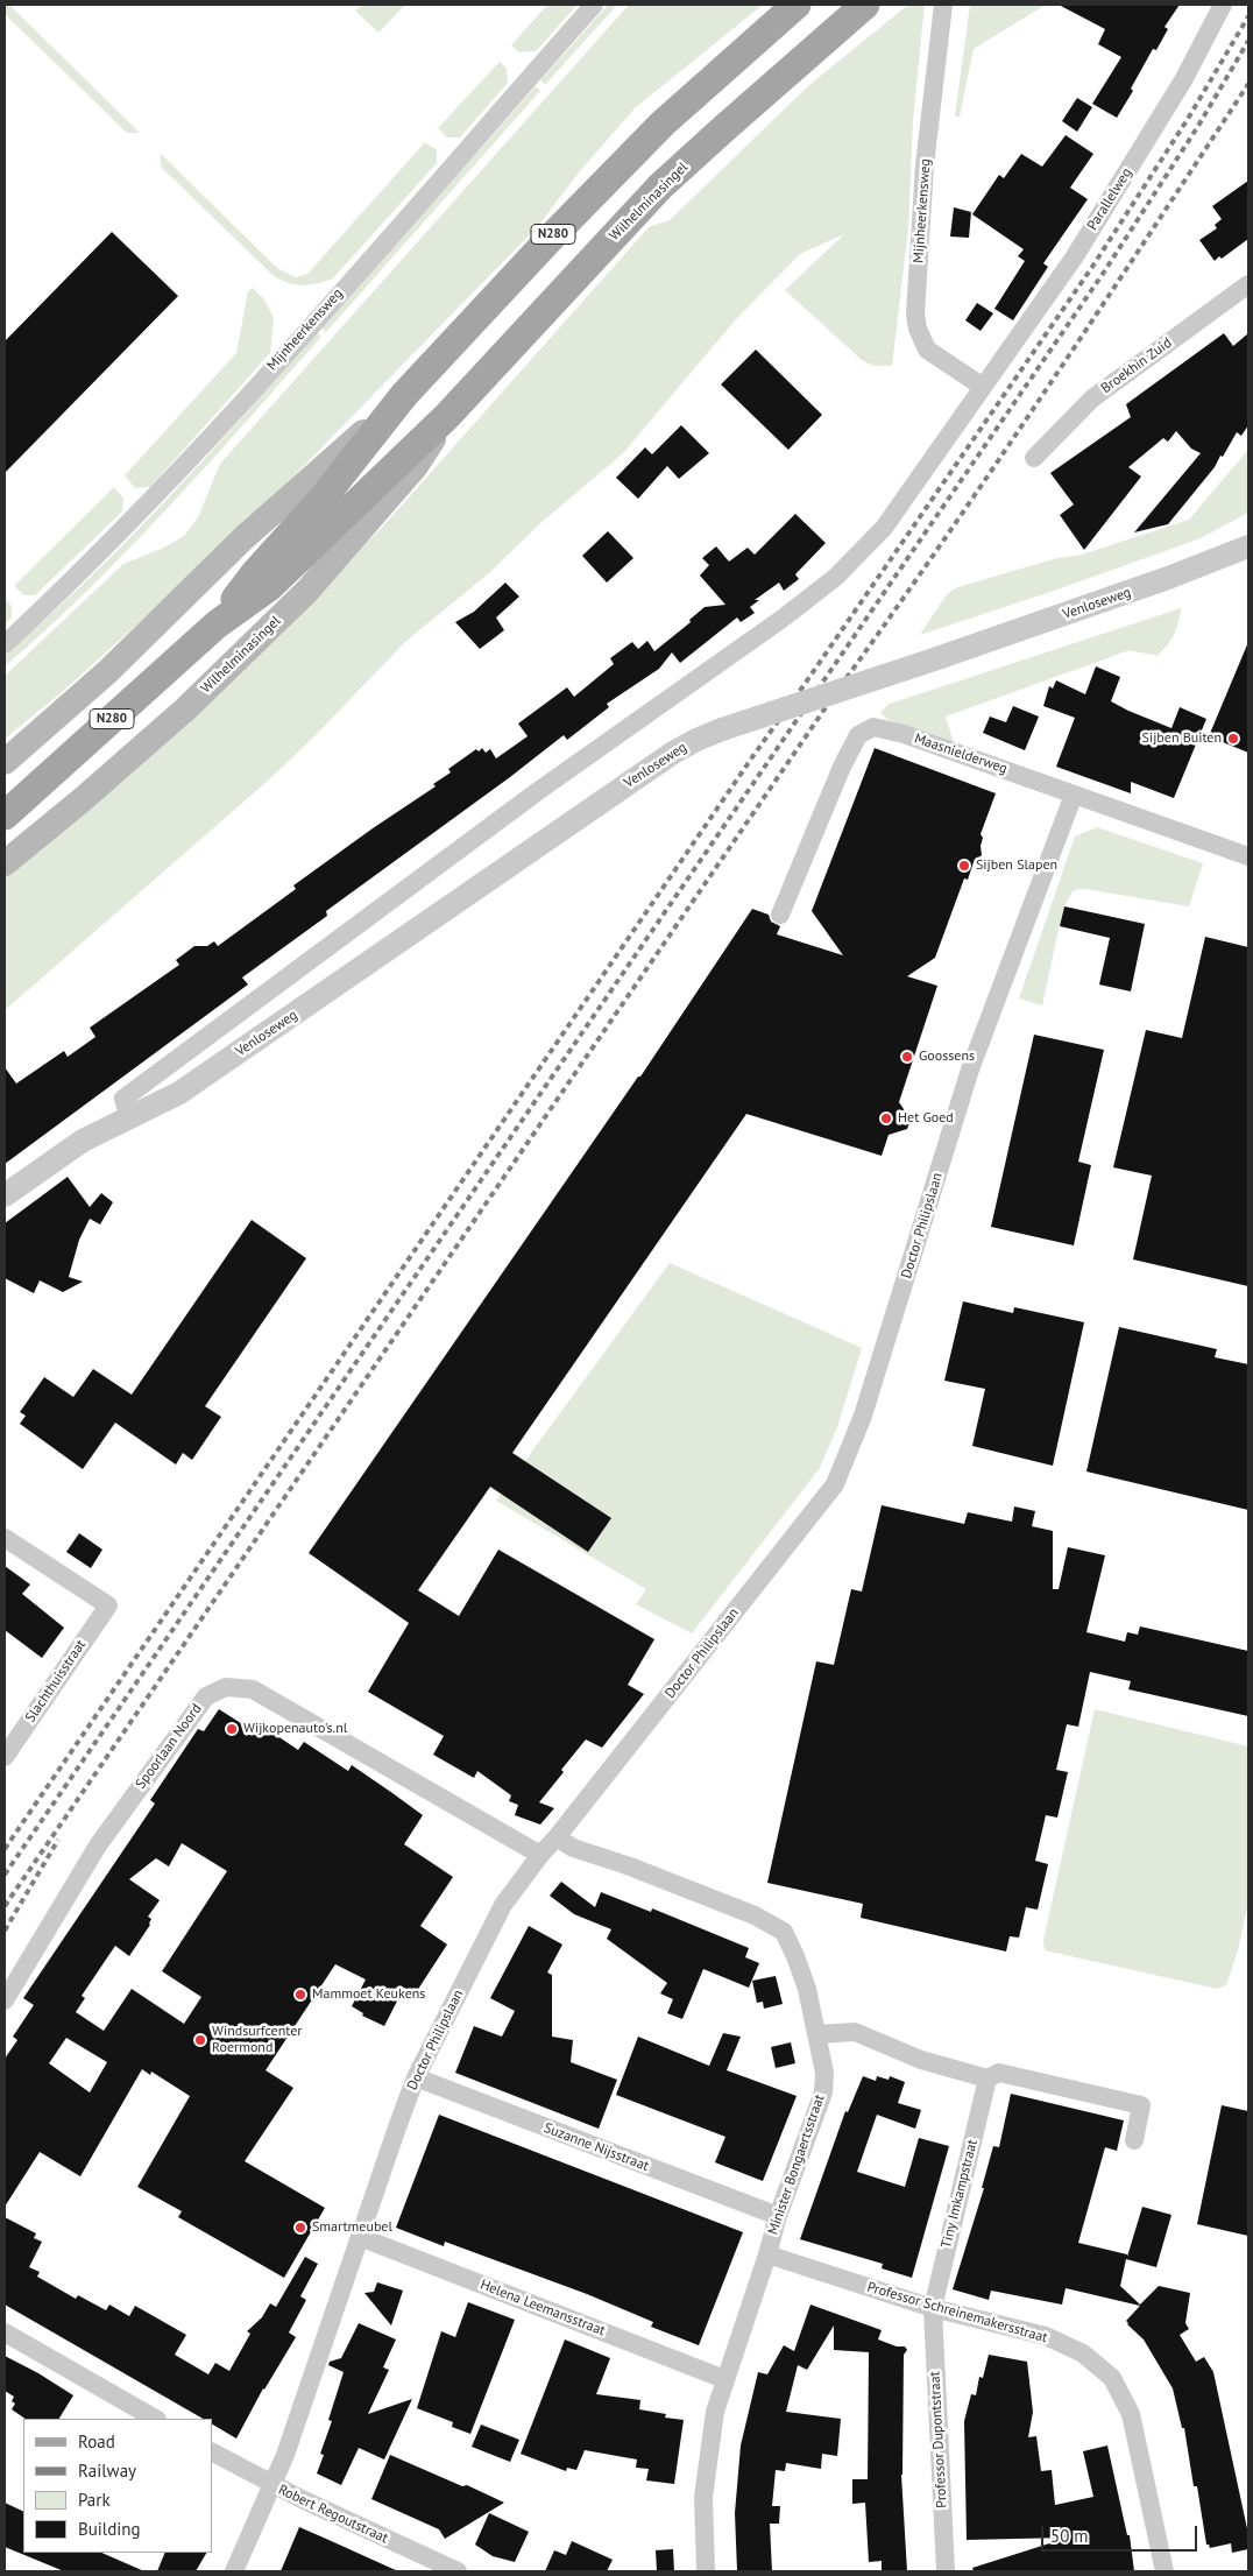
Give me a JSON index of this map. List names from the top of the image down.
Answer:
{
  "streets": {
    "main road": ["Wilhelminasingel", "N280"],
    "street": [
      "Parallelweg",
      "Mijnheerkensweg",
      "Broekhin Zuid",
      "Venloseweg",
      "Maasnielderweg",
      "Doctor Philipslaan",
      "Slachthuisstraat",
      "Spoorlaan Noord",
      "Suzanne Nijsstraat",
      "Minister Bongaertsstraat",
      "Tiny Imkampstraat",
      "Helena Leemansstraat",
      "Professor Schreinemakersstraat",
      "Professor Dupontstraat",
      "Robert Regoutstraat"
    ]
  },
  "crossings": [
    ["Parallelweg", "Mijnheerkensweg"],
    ["Maasnielderweg", "Doctor Philipslaan"],
    ["Doctor Philipslaan", "Spoorlaan Noord"],
    ["Doctor Philipslaan", "Suzanne Nijsstraat"],
    ["Doctor Philipslaan", "Minister Bongaertsstraat"],
    ["Doctor Philipslaan", "Helena Leemansstraat"],
    ["Doctor Philipslaan", "Robert Regoutstraat"],
    ["Suzanne Nijsstraat", "Minister Bongaertsstraat"],
    ["Minister Bongaertsstraat", "Helena Leemansstraat"],
    ["Minister Bongaertsstraat", "Professor Schreinemakersstraat"],
    ["Tiny Imkampstraat", "Professor Schreinemakersstraat"],
    ["Tiny Imkampstraat", "Professor Dupontstraat"],
    ["Professor Schreinemakersstraat", "Professor Dupontstraat"]
  ],
  "places": [
    "Sijben Buiten",
    "Sijben Slapen",
    "Goossens",
    "Het Goed",
    "Wijkopenauto's.nl",
    "Mammoet Keukens",
    "Windsurfcenter Roermond",
    "Smartmeubel"
  ],
  "legend": [
    "Road",
    "Railway",
    "Park",
    "Building"
  ],
  "scale_bar": "50 m"
}
